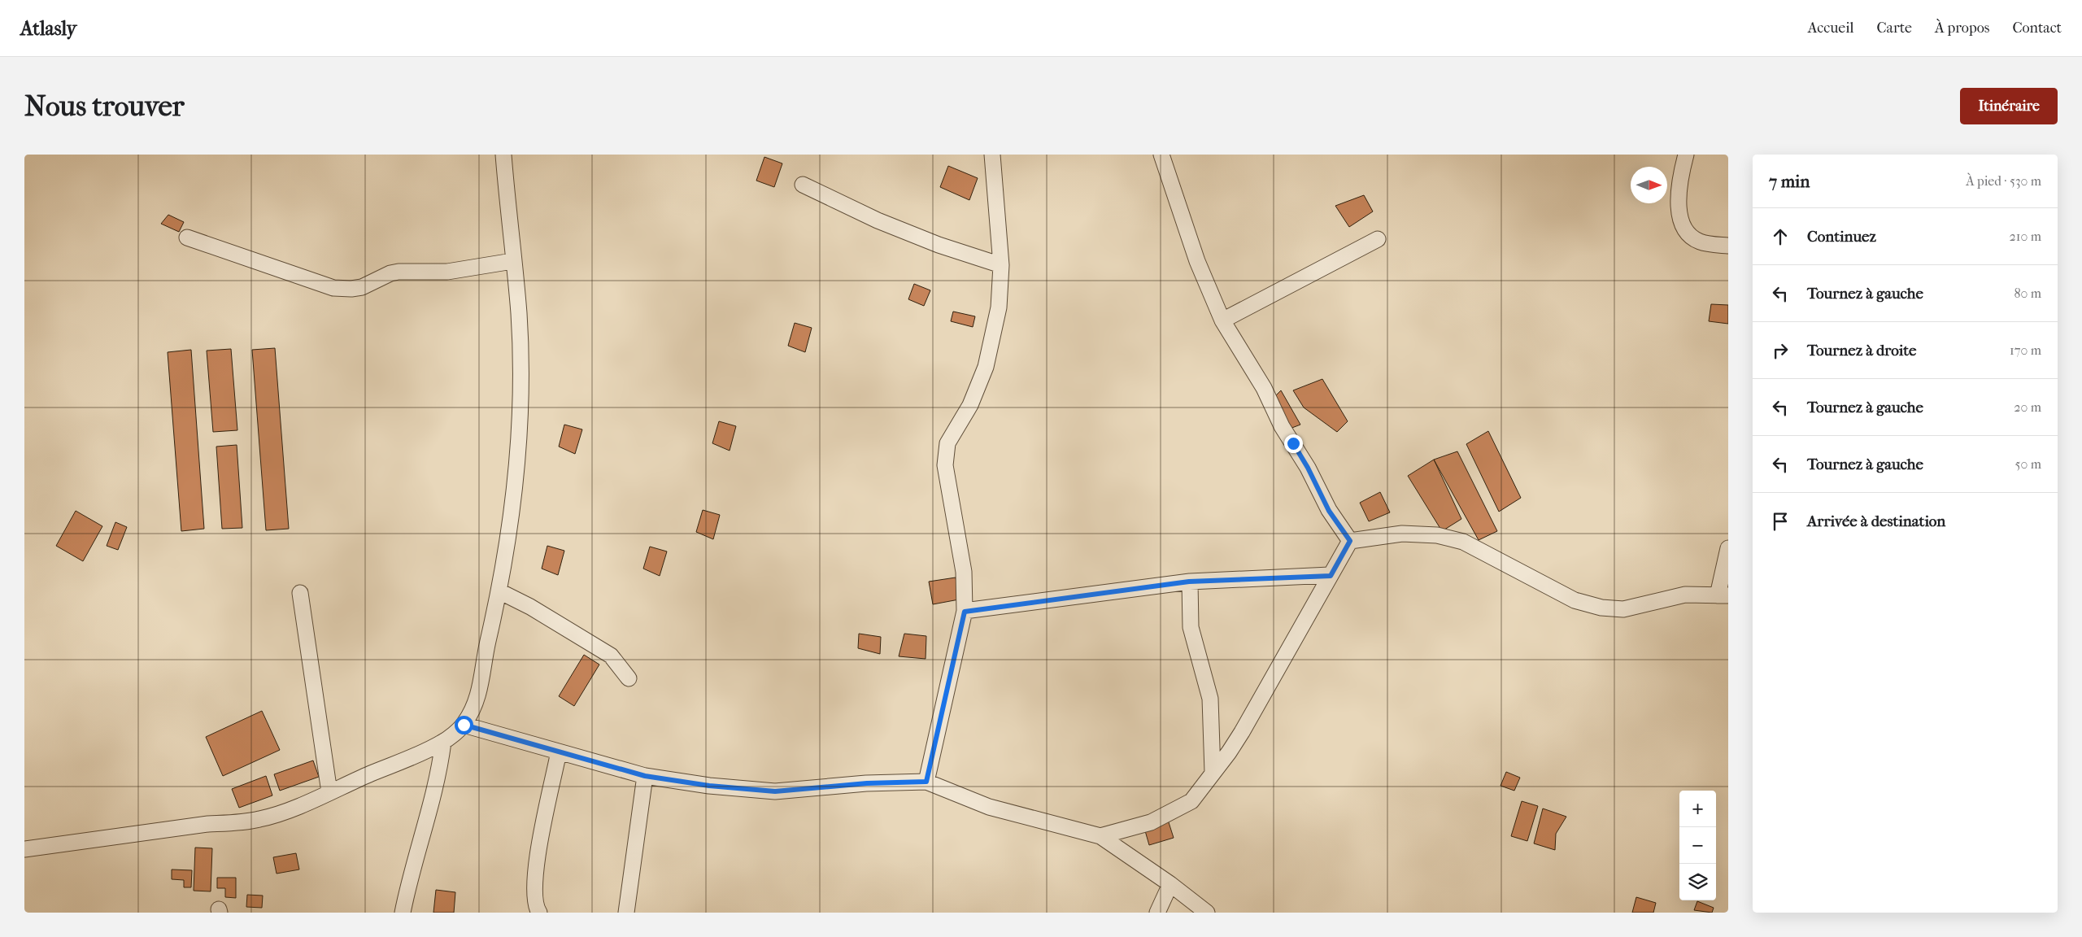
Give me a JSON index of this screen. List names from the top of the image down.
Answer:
{
  "north": "right",
  "page": {
    "header": "Atlasly",
    "nav": [
      "Accueil",
      "Carte",
      "À propos",
      "Contact"
    ],
    "buttons": "Itinéraire",
    "title": "Nous trouver",
    "heading": ["7 min", "À pied · 530 m"],
    "list": [
      ["Continuez", "210 m"],
      ["Tournez à gauche", "80 m"],
      ["Tournez à droite", "170 m"],
      ["Tournez à gauche", "20 m"],
      ["Tournez à gauche", "50 m"],
      "Arrivée à destination"
    ],
    "map_buttons": ["+", "−"]
  }
}
